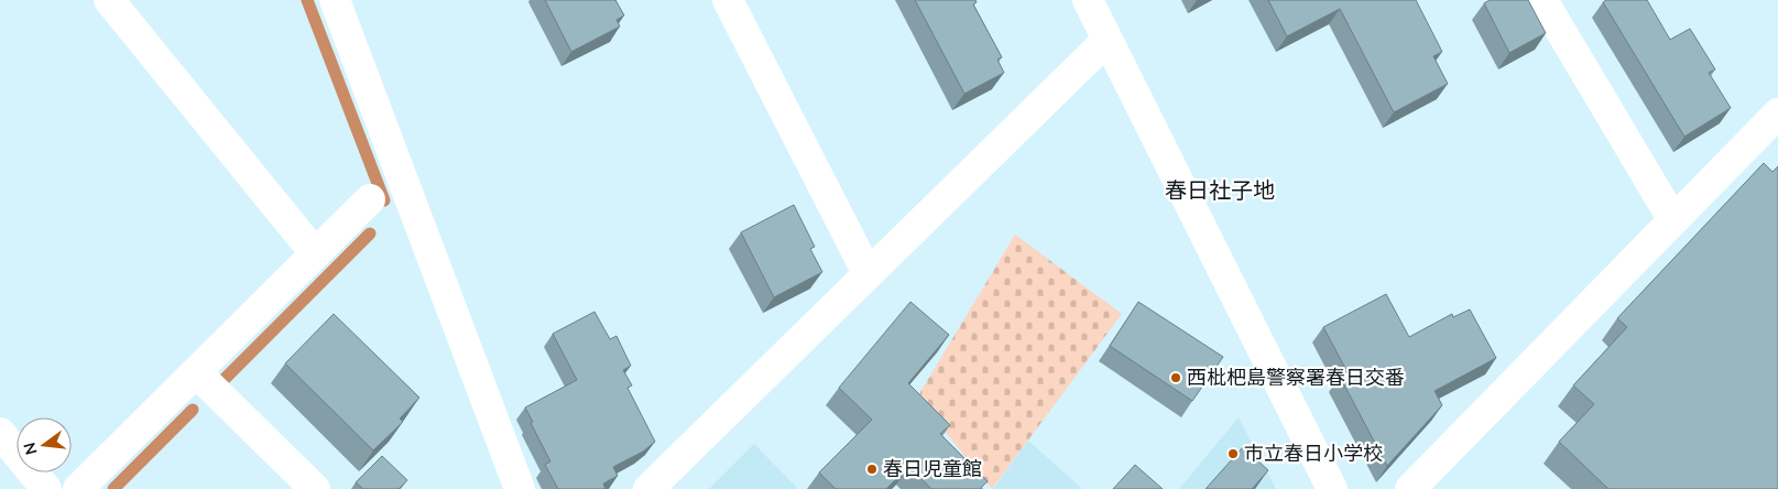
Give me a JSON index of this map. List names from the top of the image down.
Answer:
{
  "districts": ["春日社子地"],
  "places": ["西枇杷島警察署春日交番", "市立春日小学校", "春日児童館"],
  "north": "left"
}
